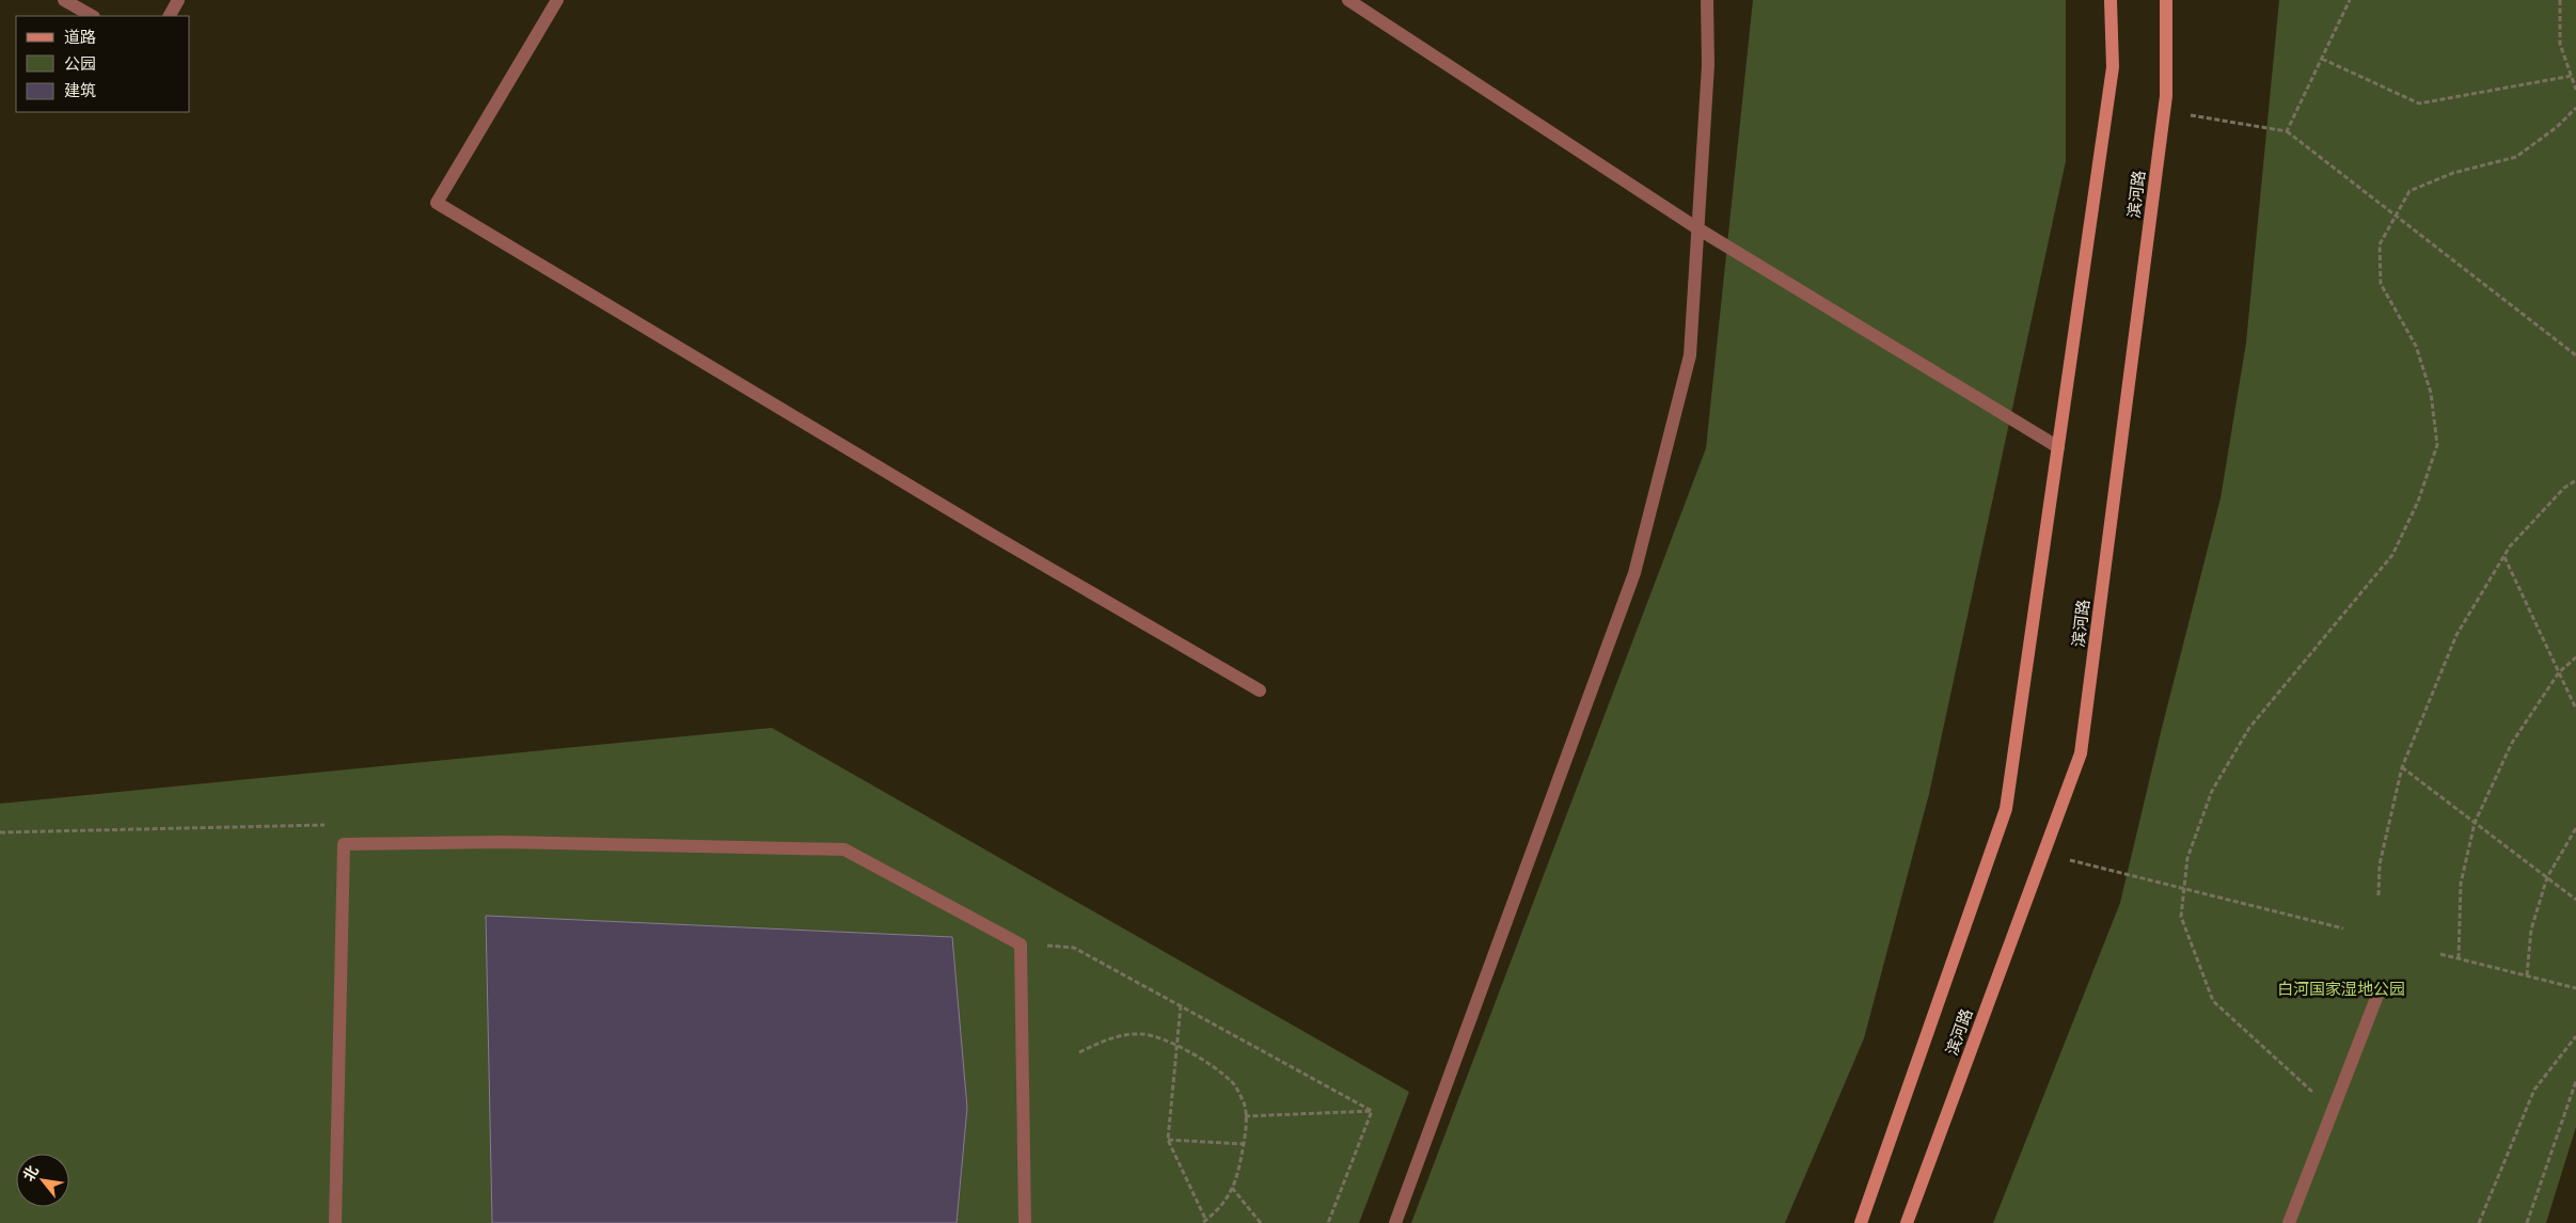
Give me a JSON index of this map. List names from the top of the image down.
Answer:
{
  "streets": {
    "main road": ["滨河路"]
  },
  "parks": ["白河国家湿地公园"],
  "legend": ["道路", "公园", "建筑"],
  "north": "top left"
}
